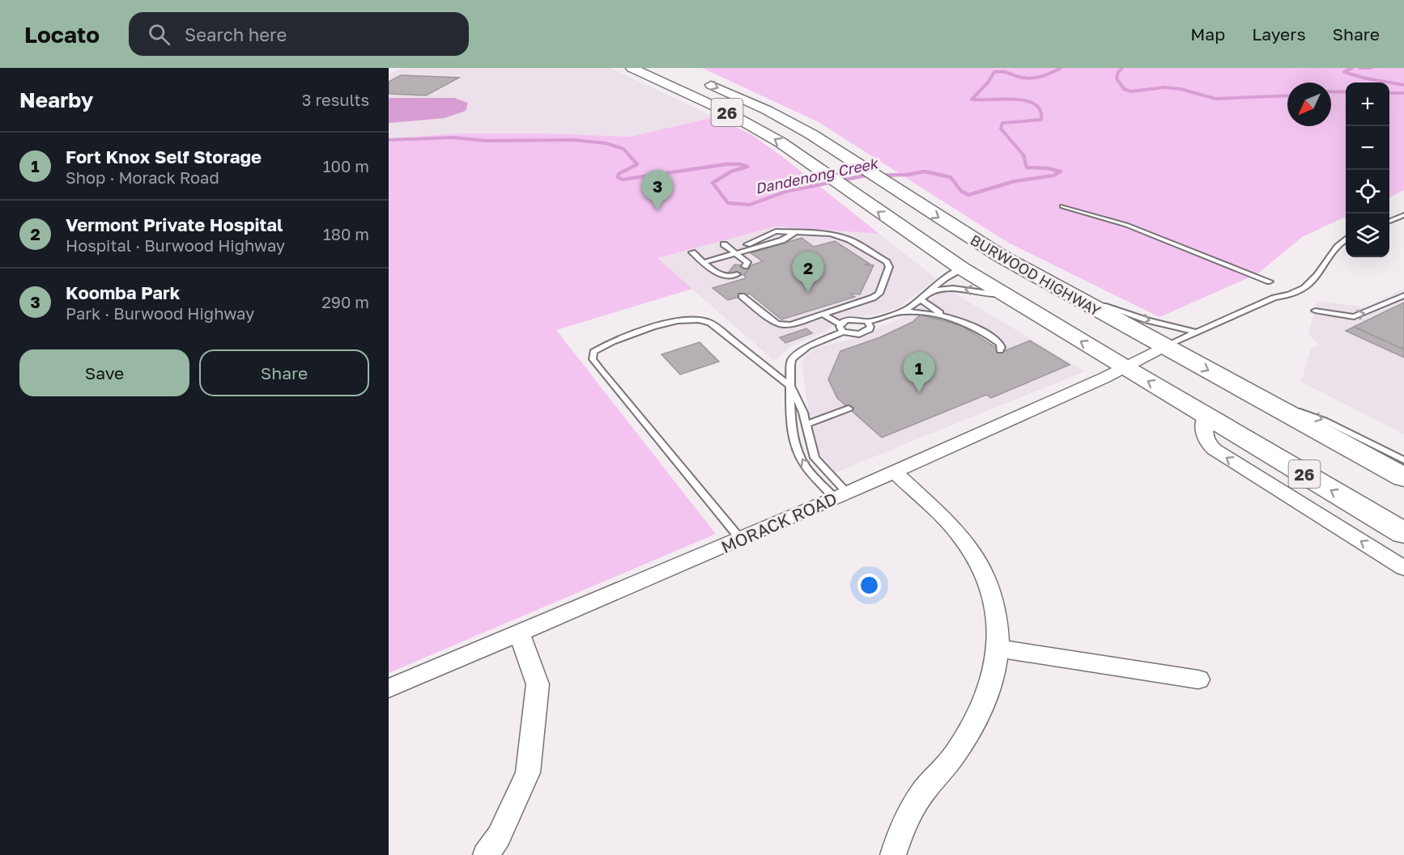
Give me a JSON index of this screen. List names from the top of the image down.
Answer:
{
  "streets": {
    "highway": ["26", "BURWOOD HIGHWAY"],
    "street": ["MORACK ROAD"]
  },
  "crossings": [
    ["BURWOOD HIGHWAY", "MORACK ROAD"]
  ],
  "water": ["Dandenong Creek"],
  "north": "bottom left",
  "page": {
    "header": "Locato",
    "search": "Search here",
    "nav": ["Map", "Layers", "Share"],
    "heading": ["Nearby", "3 results"],
    "map_buttons": ["+", "−"],
    "list": [
      {
        "mark": "1",
        "name": "Fort Knox Self Storage",
        "note": "Shop · Morack Road",
        "value": "100 m"
      },
      {
        "mark": "2",
        "name": "Vermont Private Hospital",
        "note": "Hospital · Burwood Highway",
        "value": "180 m"
      },
      {
        "mark": "3",
        "name": "Koomba Park",
        "note": "Park · Burwood Highway",
        "value": "290 m"
      }
    ],
    "pins": ["3", "2", "1"],
    "buttons": ["Save", "Share"]
  }
}
